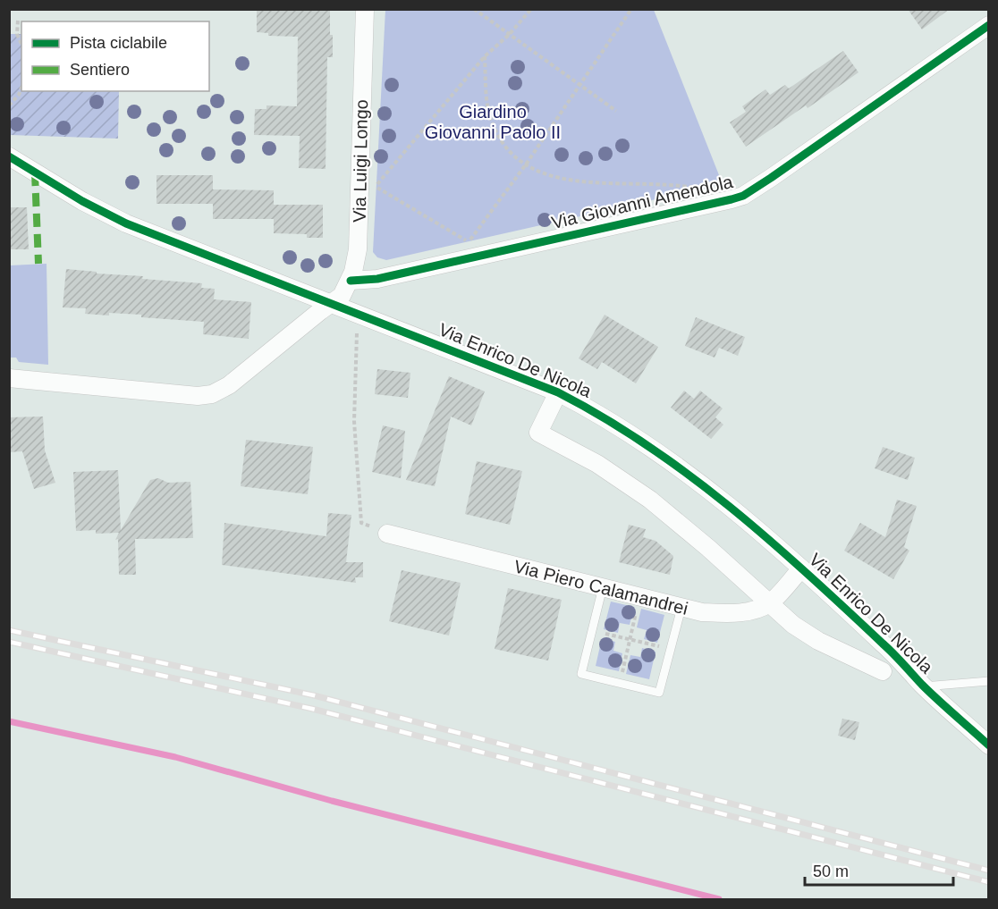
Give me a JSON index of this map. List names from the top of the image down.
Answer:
{
  "streets": {
    "street": [
      "Via Luigi Longo",
      "Via Giovanni Amendola",
      "Via Enrico De Nicola",
      "Via Piero Calamandrei"
    ]
  },
  "crossings": [
    ["Via Luigi Longo", "Via Giovanni Amendola"],
    ["Via Luigi Longo", "Via Enrico De Nicola"]
  ],
  "parks": ["Giardino Giovanni Paolo II"],
  "legend": ["Pista ciclabile", "Sentiero"],
  "scale_bar": "50 m"
}
